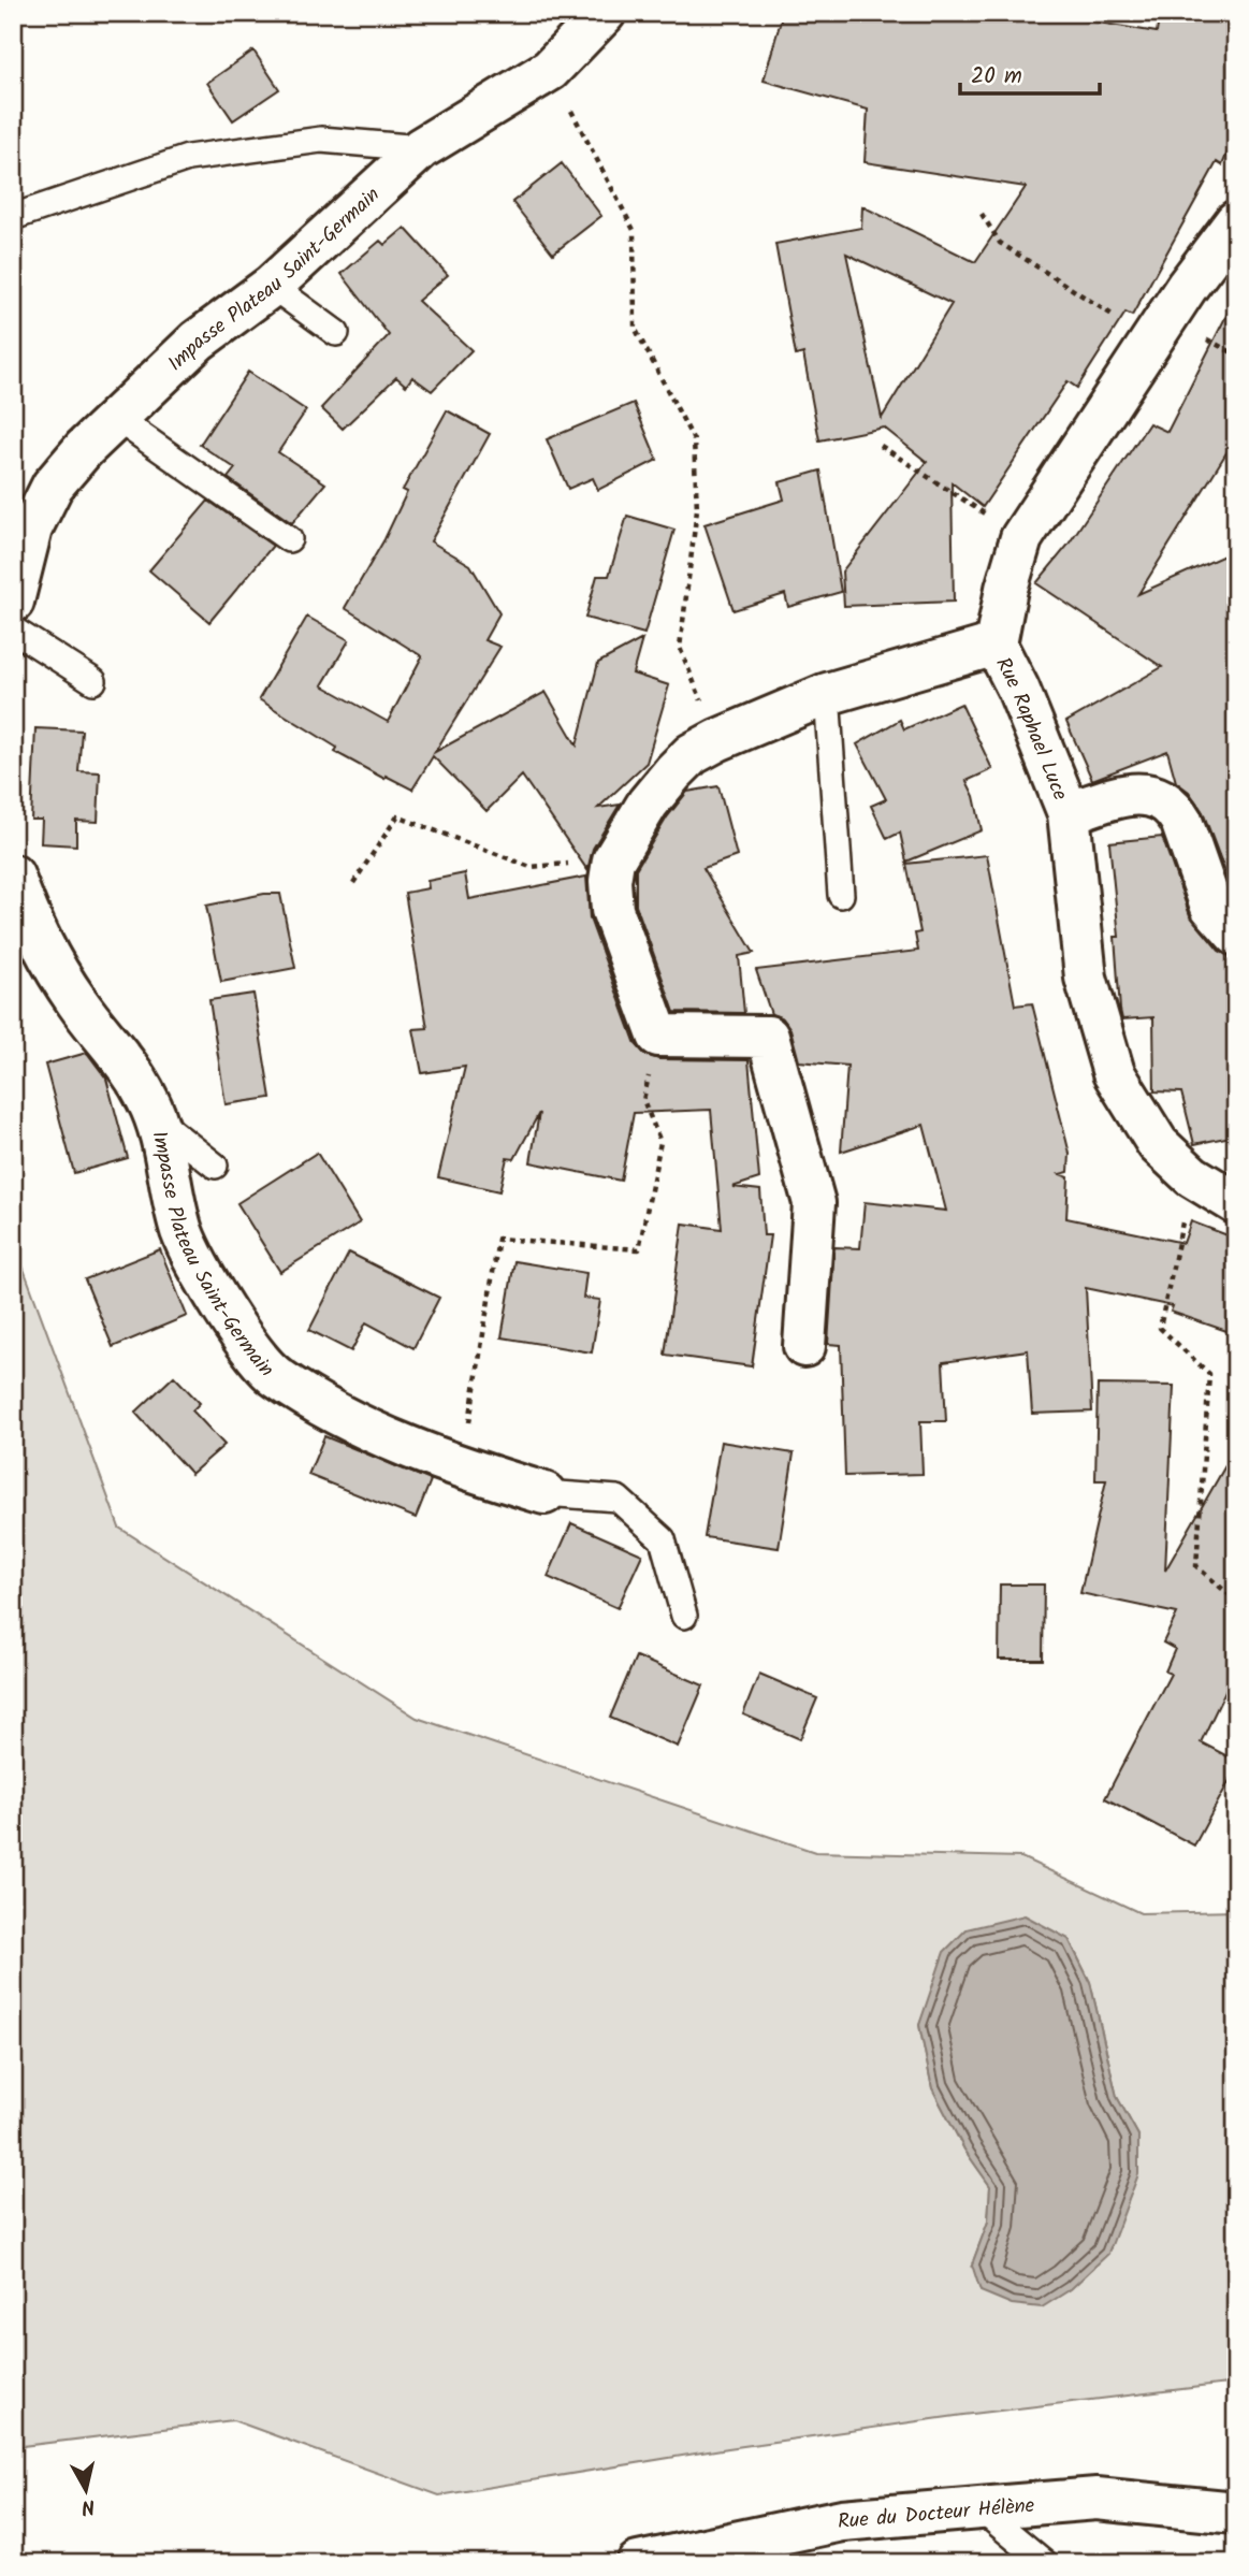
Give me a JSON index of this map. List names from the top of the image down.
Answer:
{
  "streets": {
    "street": ["Impasse Plateau Saint-Germain", "Rue Raphael Luce", "Rue du Docteur Hélène"]
  },
  "scale_bar": "20 m",
  "north": "bottom"
}
